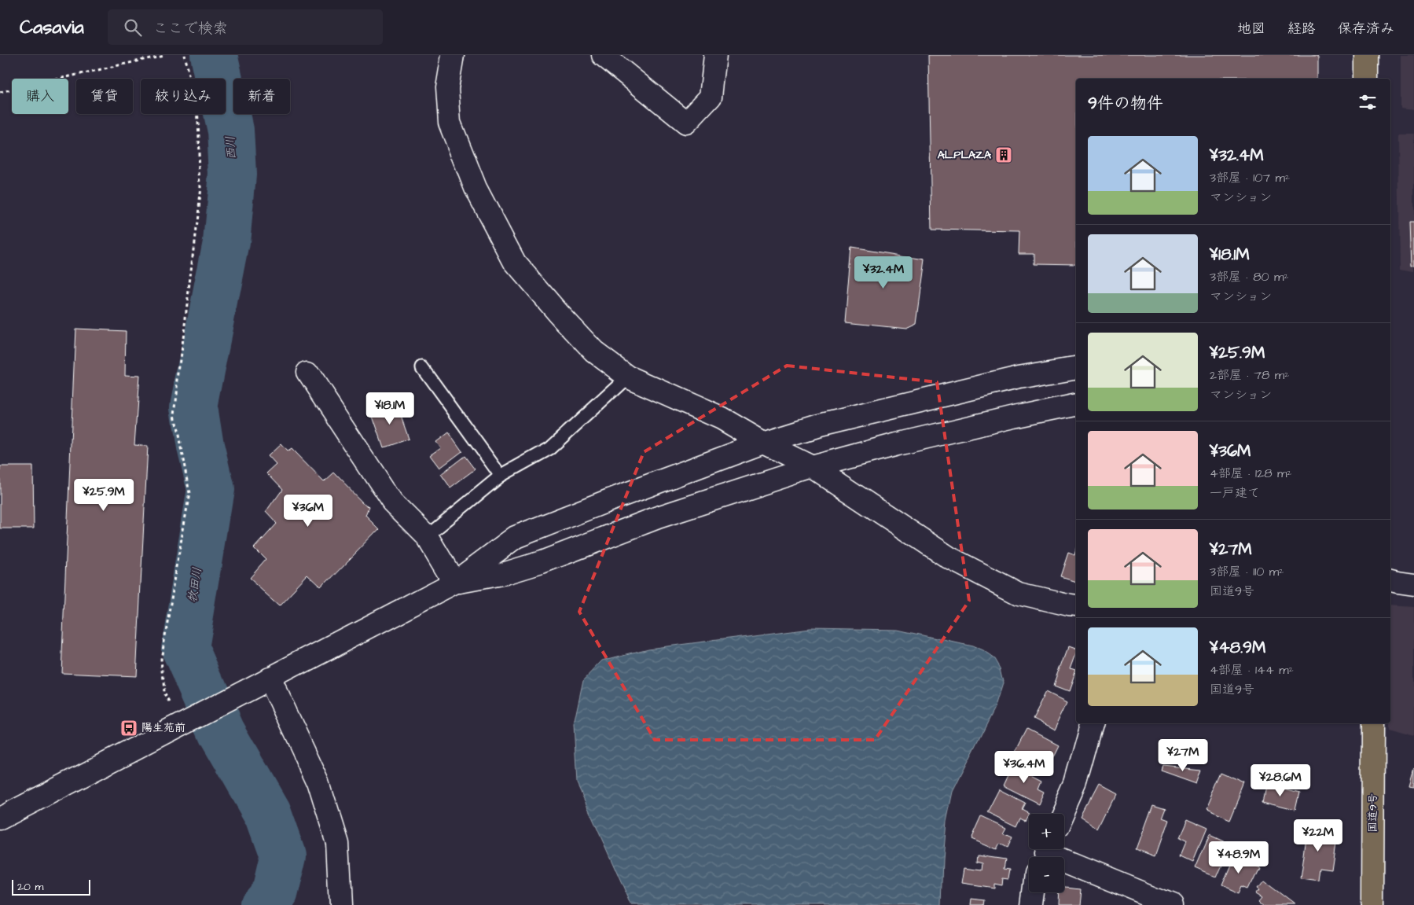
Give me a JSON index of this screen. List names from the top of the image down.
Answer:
{
  "streets": {
    "highway": ["国道9号"]
  },
  "water": ["西川", "牧田川"],
  "places": {
    "building": ["AL.PLAZA"],
    "bus stop": ["陽生苑前"]
  },
  "scale_bar": "20 m",
  "page": {
    "header": "Casavia",
    "search": "ここで検索",
    "nav": ["地図", "経路", "保存済み"],
    "chip": [
      "購入",
      "賃貸",
      "絞り込み",
      "新着"
    ],
    "heading": "9件の物件",
    "list": [
      {
        "name": "¥32.4M",
        "note": "3部屋 · 107 m² · マンション"
      },
      {
        "name": "¥18.1M",
        "note": "3部屋 · 80 m² · マンション"
      },
      {
        "name": "¥25.9M",
        "note": "2部屋 · 78 m² · マンション"
      },
      {
        "name": "¥36M",
        "note": "4部屋 · 128 m² · 一戸建て"
      },
      {
        "name": "¥27M",
        "note": "3部屋 · 110 m² · 国道9号"
      },
      {
        "name": "¥48.9M",
        "note": "4部屋 · 144 m² · 国道9号"
      }
    ],
    "price": [
      "¥32.4M",
      "¥18.1M",
      "¥25.9M",
      "¥36M",
      "¥27M",
      "¥36.4M",
      "¥28.6M",
      "¥22M",
      "¥48.9M"
    ],
    "map_buttons": ["+", "−"],
    "scale": "20 m"
  }
}
